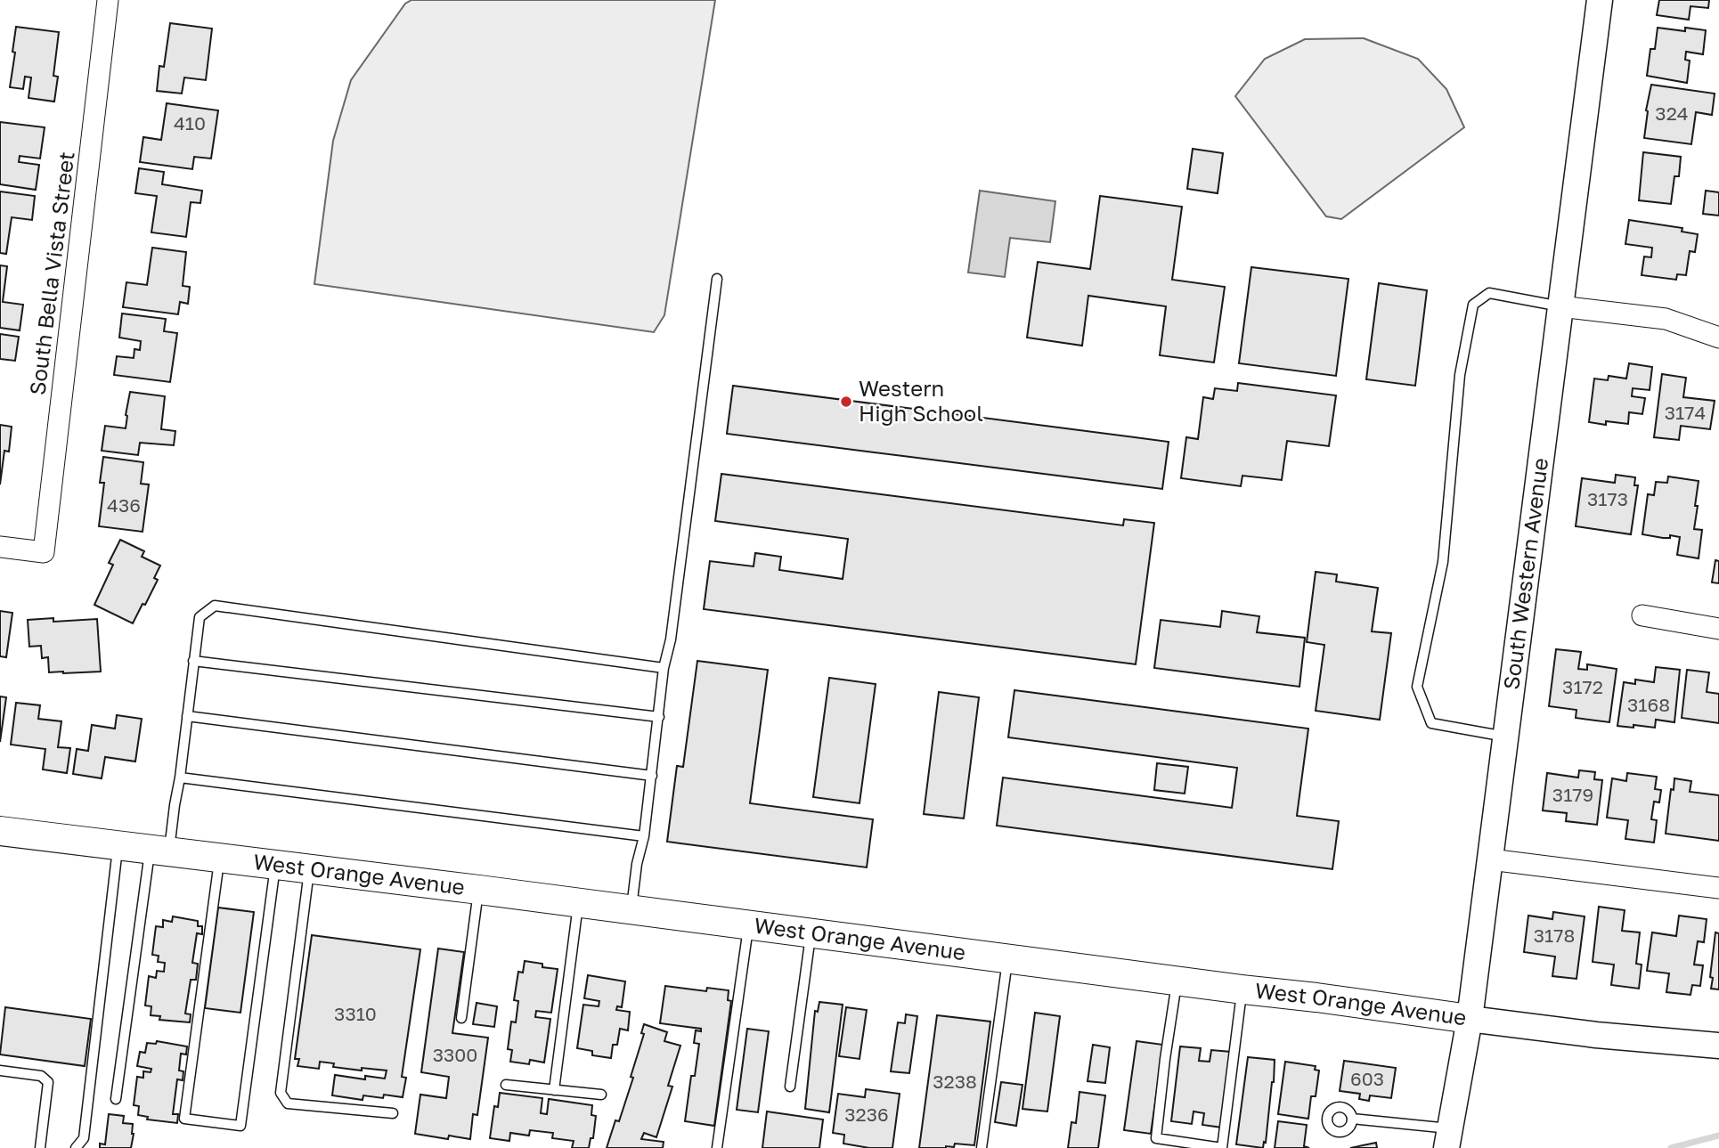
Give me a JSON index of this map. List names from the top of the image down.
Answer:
{
  "streets": {
    "main road": ["West Orange Avenue"],
    "street": ["South Bella Vista Street", "South Western Avenue"]
  },
  "crossings": [
    ["South Western Avenue", "West Orange Avenue"]
  ],
  "places": ["Western High School"],
  "house_numbers": [
    "324",
    "410",
    "3174",
    "3173",
    "436",
    "3172",
    "3168",
    "3179",
    "3178",
    "3310",
    "3300",
    "603",
    "3238",
    "3236"
  ]
}
